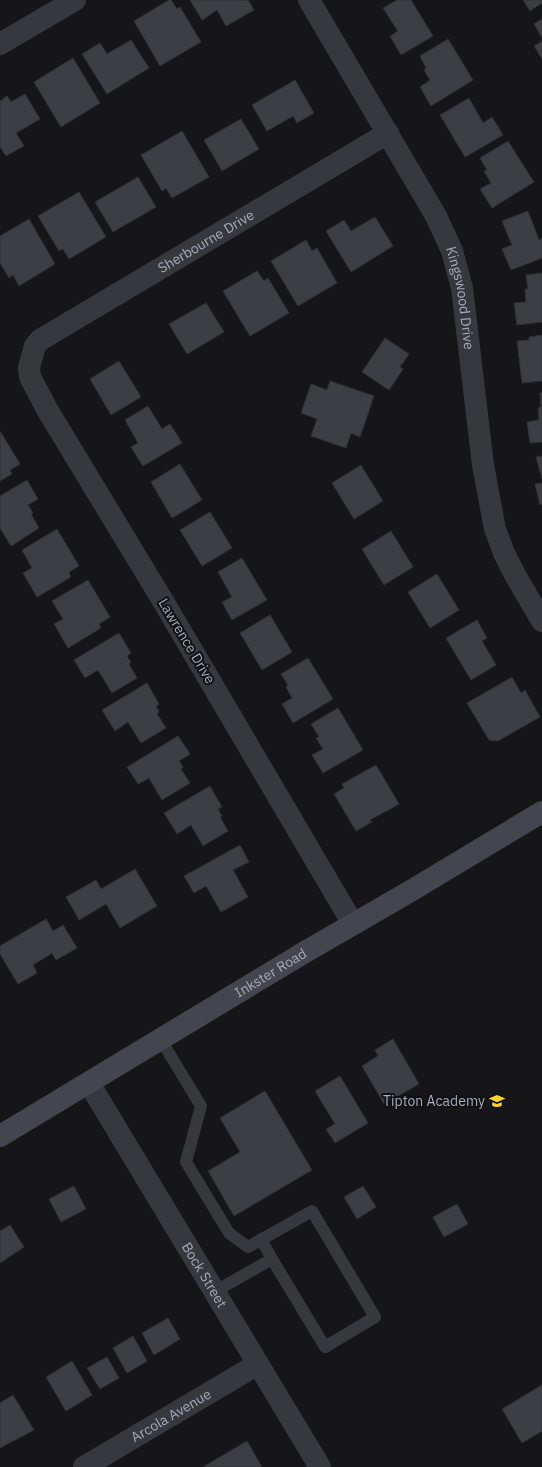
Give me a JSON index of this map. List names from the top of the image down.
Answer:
{
  "streets": {
    "main road": ["Inkster Road"],
    "street": [
      "Sherbourne Drive",
      "Kingswood Drive",
      "Lawrence Drive",
      "Bock Street",
      "Arcola Avenue"
    ]
  },
  "crossings": [
    ["Sherbourne Drive", "Kingswood Drive"],
    ["Sherbourne Drive", "Lawrence Drive"],
    ["Lawrence Drive", "Inkster Road"],
    ["Inkster Road", "Bock Street"],
    ["Bock Street", "Arcola Avenue"]
  ],
  "places": {
    "school or university": ["Tipton Academy"]
  }
}
